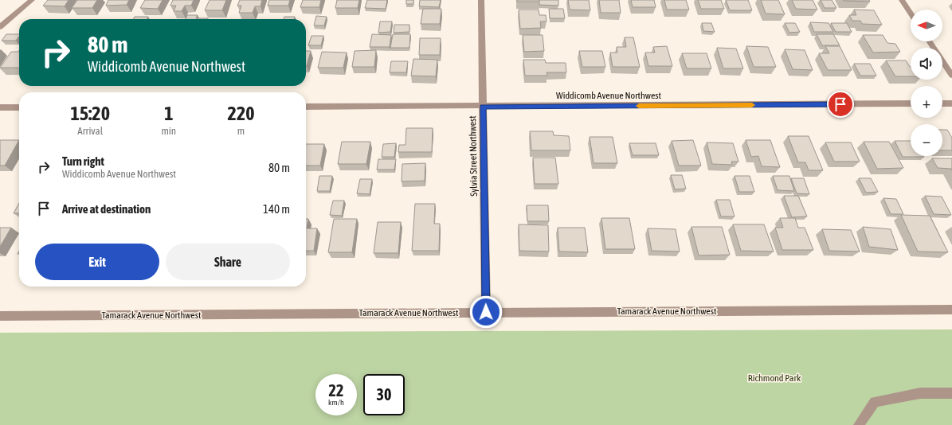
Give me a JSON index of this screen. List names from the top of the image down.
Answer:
{
  "streets": {
    "street": ["Widdicomb Avenue Northwest", "Sylvia Street Northwest", "Tamarack Avenue Northwest"]
  },
  "crossings": [
    ["Widdicomb Avenue Northwest", "Sylvia Street Northwest"],
    ["Sylvia Street Northwest", "Tamarack Avenue Northwest"]
  ],
  "parks": ["Richmond Park"],
  "north": "left",
  "page": {
    "map_buttons": ["+", "−"],
    "turn": ["80 m", "Widdicomb Avenue Northwest"],
    "eta": [
      "15:20",
      "Arrival",
      "1",
      "min",
      "220",
      "m"
    ],
    "list": [
      {
        "name": "Turn right",
        "note": "Widdicomb Avenue Northwest",
        "value": "80 m"
      },
      {
        "name": "Arrive at destination",
        "value": "140 m"
      }
    ],
    "buttons": ["Exit", "Share"],
    "speed": "22 km/h",
    "limit": "30"
  }
}
